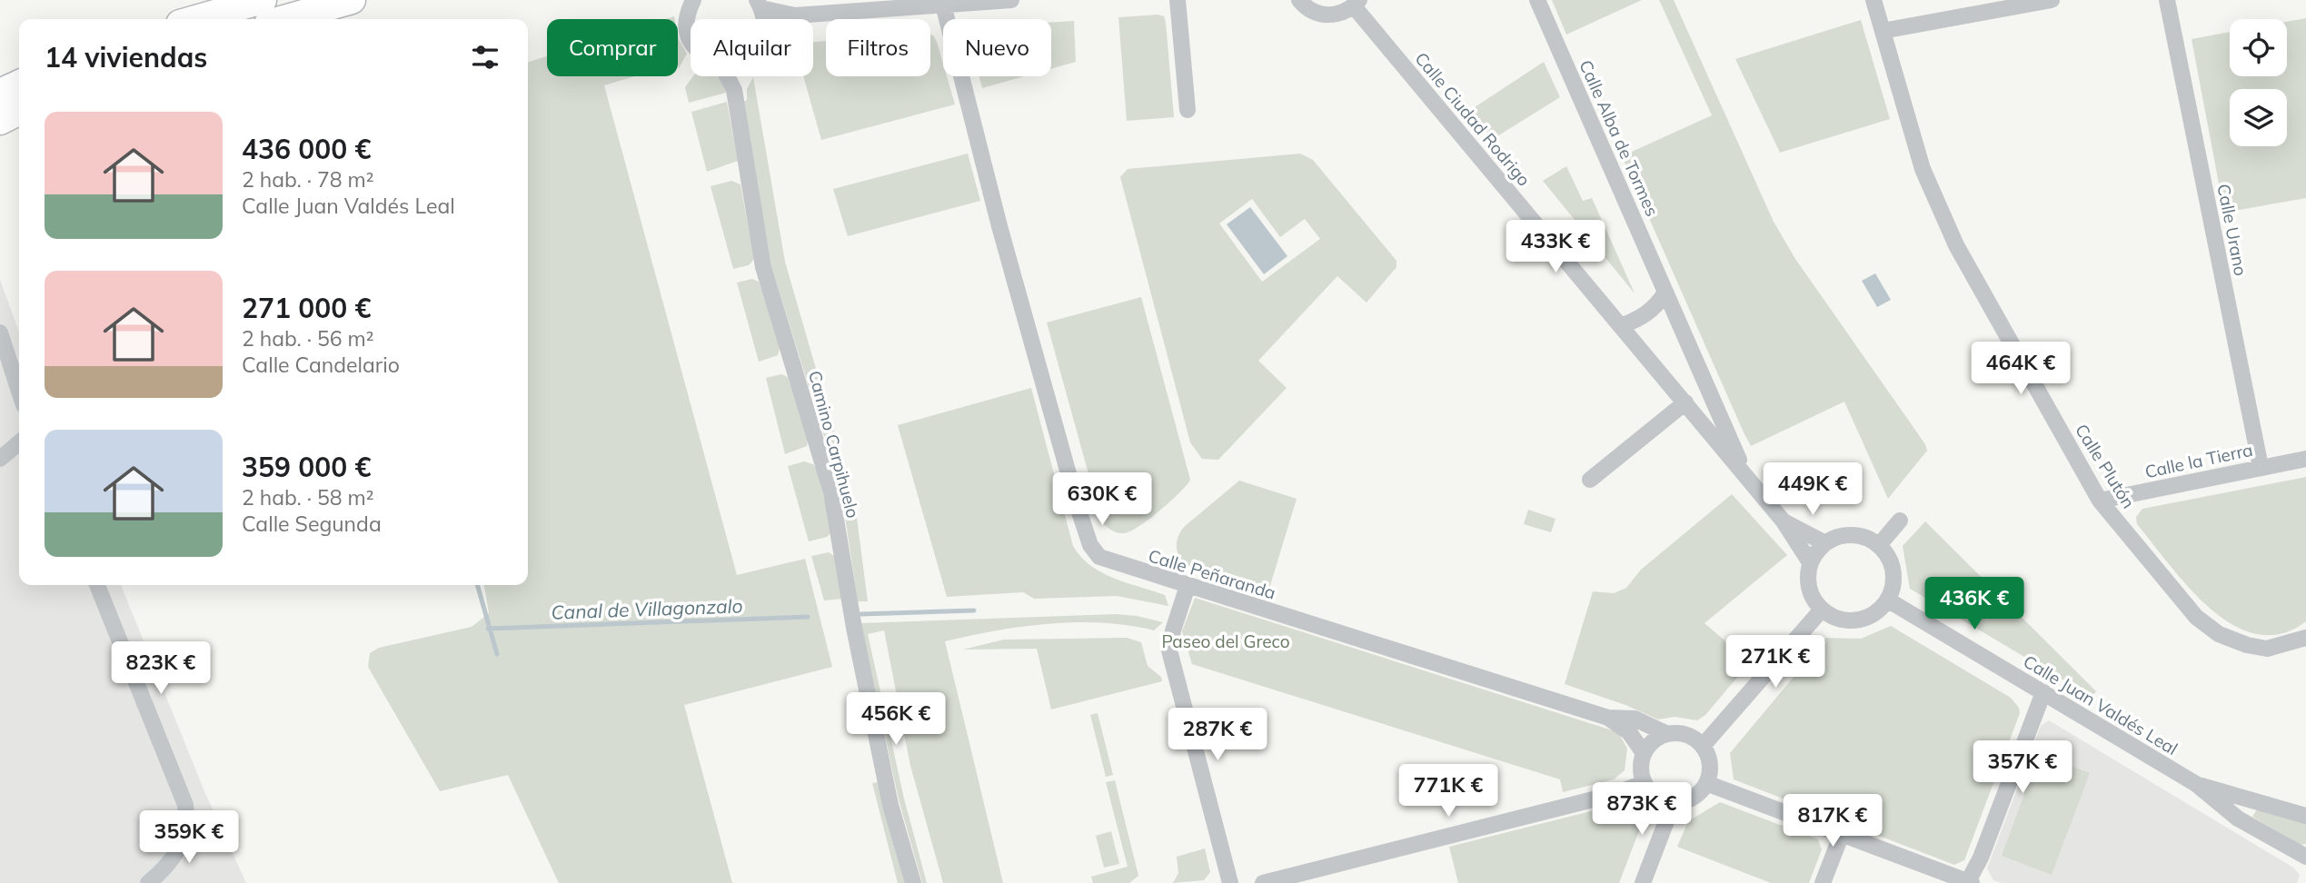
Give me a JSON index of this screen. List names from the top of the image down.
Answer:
{
  "streets": {
    "street": [
      "Calle Ciudad Rodrigo",
      "Calle Alba de Tormes",
      "Calle Urano",
      "Camino Carpihuelo",
      "Calle la Tierra",
      "Calle Plutón",
      "Calle Peñaranda",
      "Calle Juan Valdés Leal"
    ]
  },
  "crossings": [
    ["Calle Ciudad Rodrigo", "Calle Alba de Tormes"],
    ["Calle Ciudad Rodrigo", "Calle Juan Valdés Leal"],
    ["Calle Urano", "Calle la Tierra"],
    ["Calle la Tierra", "Calle Plutón"]
  ],
  "water": ["Canal de Villagonzalo"],
  "parks": ["Paseo del Greco"],
  "page": {
    "chip": [
      "Comprar",
      "Alquilar",
      "Filtros",
      "Nuevo"
    ],
    "heading": "14 viviendas",
    "list": [
      {
        "name": "436 000 €",
        "note": "2 hab. · 78 m² · Calle Juan Valdés Leal"
      },
      {
        "name": "271 000 €",
        "note": "2 hab. · 56 m² · Calle Candelario"
      },
      {
        "name": "359 000 €",
        "note": "2 hab. · 58 m² · Calle Segunda"
      }
    ],
    "price": [
      "433K €",
      "464K €",
      "449K €",
      "630K €",
      "436K €",
      "271K €",
      "823K €",
      "456K €",
      "287K €",
      "357K €",
      "771K €",
      "873K €",
      "817K €",
      "359K €"
    ]
  }
}
